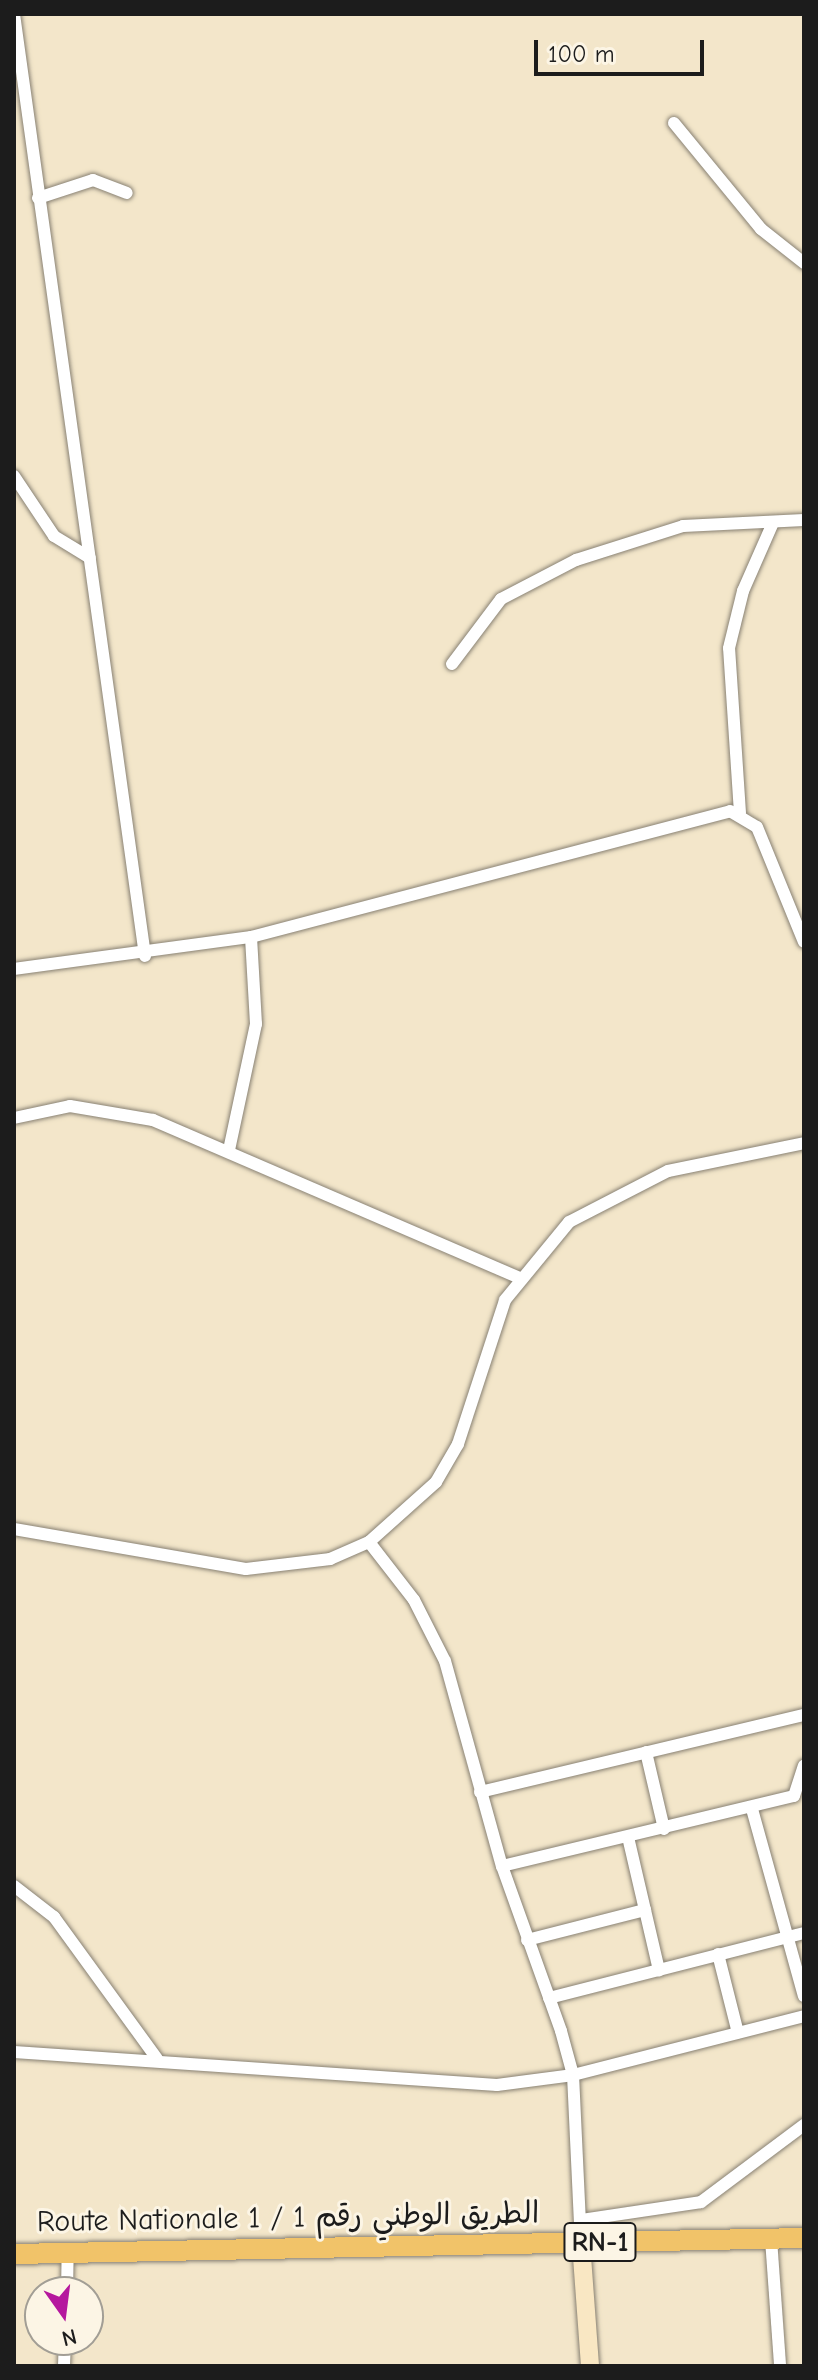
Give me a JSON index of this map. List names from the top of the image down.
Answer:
{
  "streets": {
    "main road": ["Route Nationale 1 / الطريق الوطني رقم 1", "RN-1"]
  },
  "scale_bar": "100 m",
  "north": "bottom"
}
